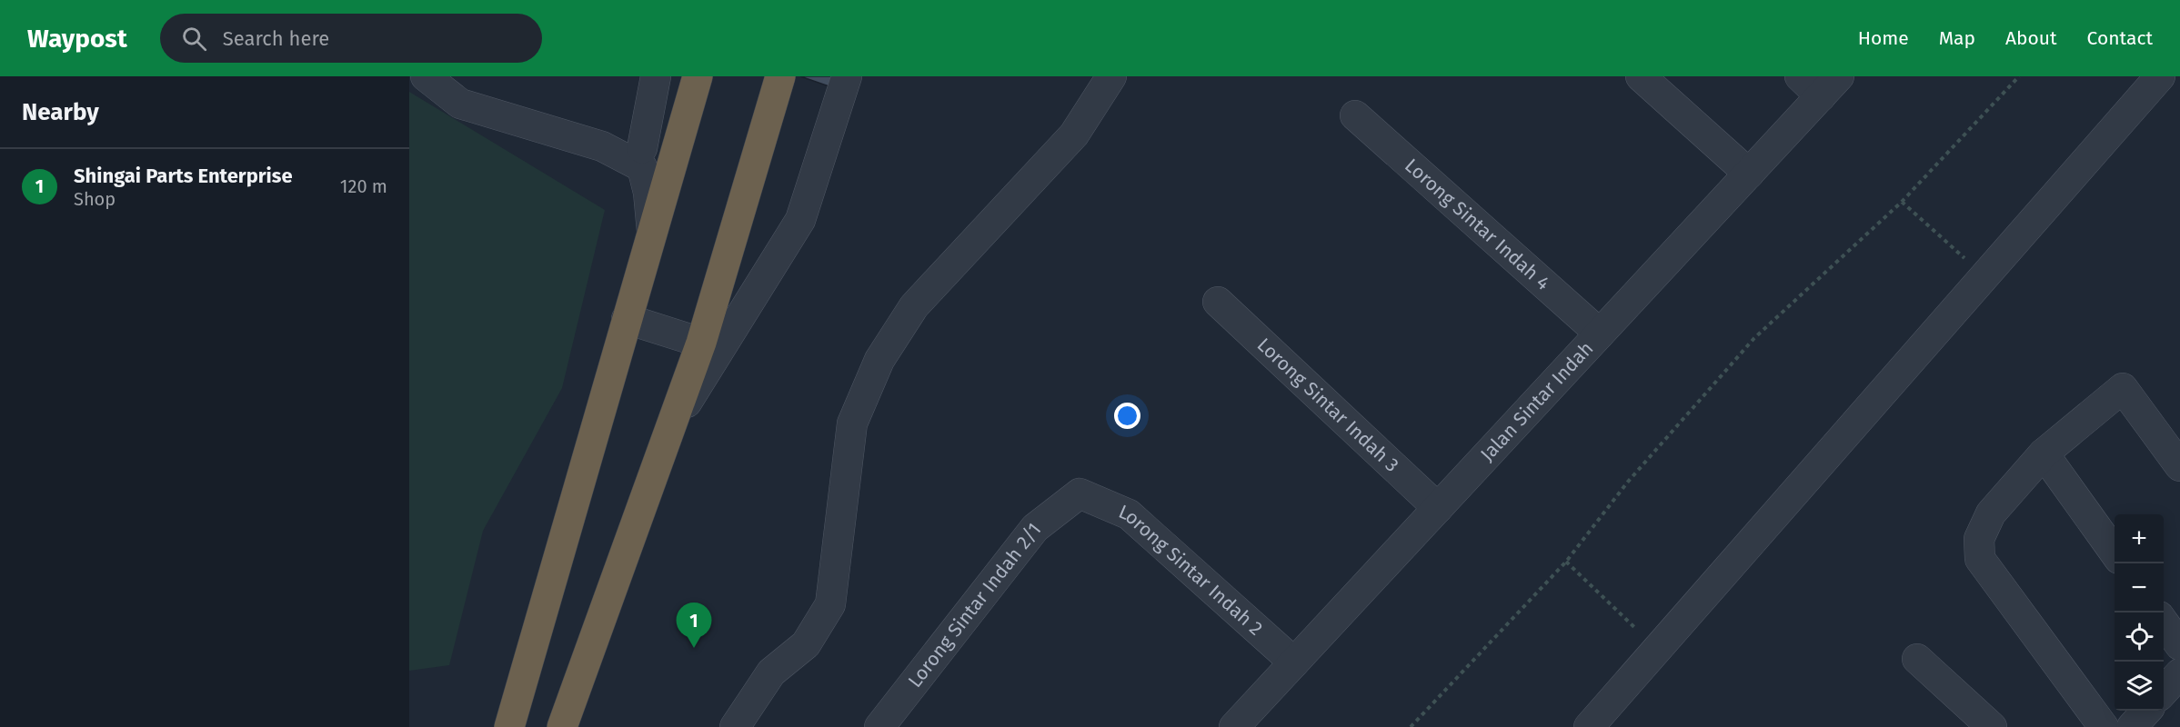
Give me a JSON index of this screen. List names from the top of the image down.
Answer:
{
  "streets": {
    "street": [
      "Lorong Sintar Indah 4",
      "Jalan Sintar Indah",
      "Lorong Sintar Indah 3",
      "Lorong Sintar Indah 2",
      "Lorong Sintar Indah 2/1"
    ]
  },
  "crossings": [
    ["Lorong Sintar Indah 4", "Jalan Sintar Indah"],
    ["Jalan Sintar Indah", "Lorong Sintar Indah 3"],
    ["Jalan Sintar Indah", "Lorong Sintar Indah 2"],
    ["Lorong Sintar Indah 2", "Lorong Sintar Indah 2/1"]
  ],
  "page": {
    "header": "Waypost",
    "search": "Search here",
    "nav": [
      "Home",
      "Map",
      "About",
      "Contact"
    ],
    "heading": "Nearby",
    "list": [
      {
        "mark": "1",
        "name": "Shingai Parts Enterprise",
        "note": "Shop",
        "value": "120 m"
      }
    ],
    "map_buttons": ["+", "−"],
    "pins": "1"
  }
}
